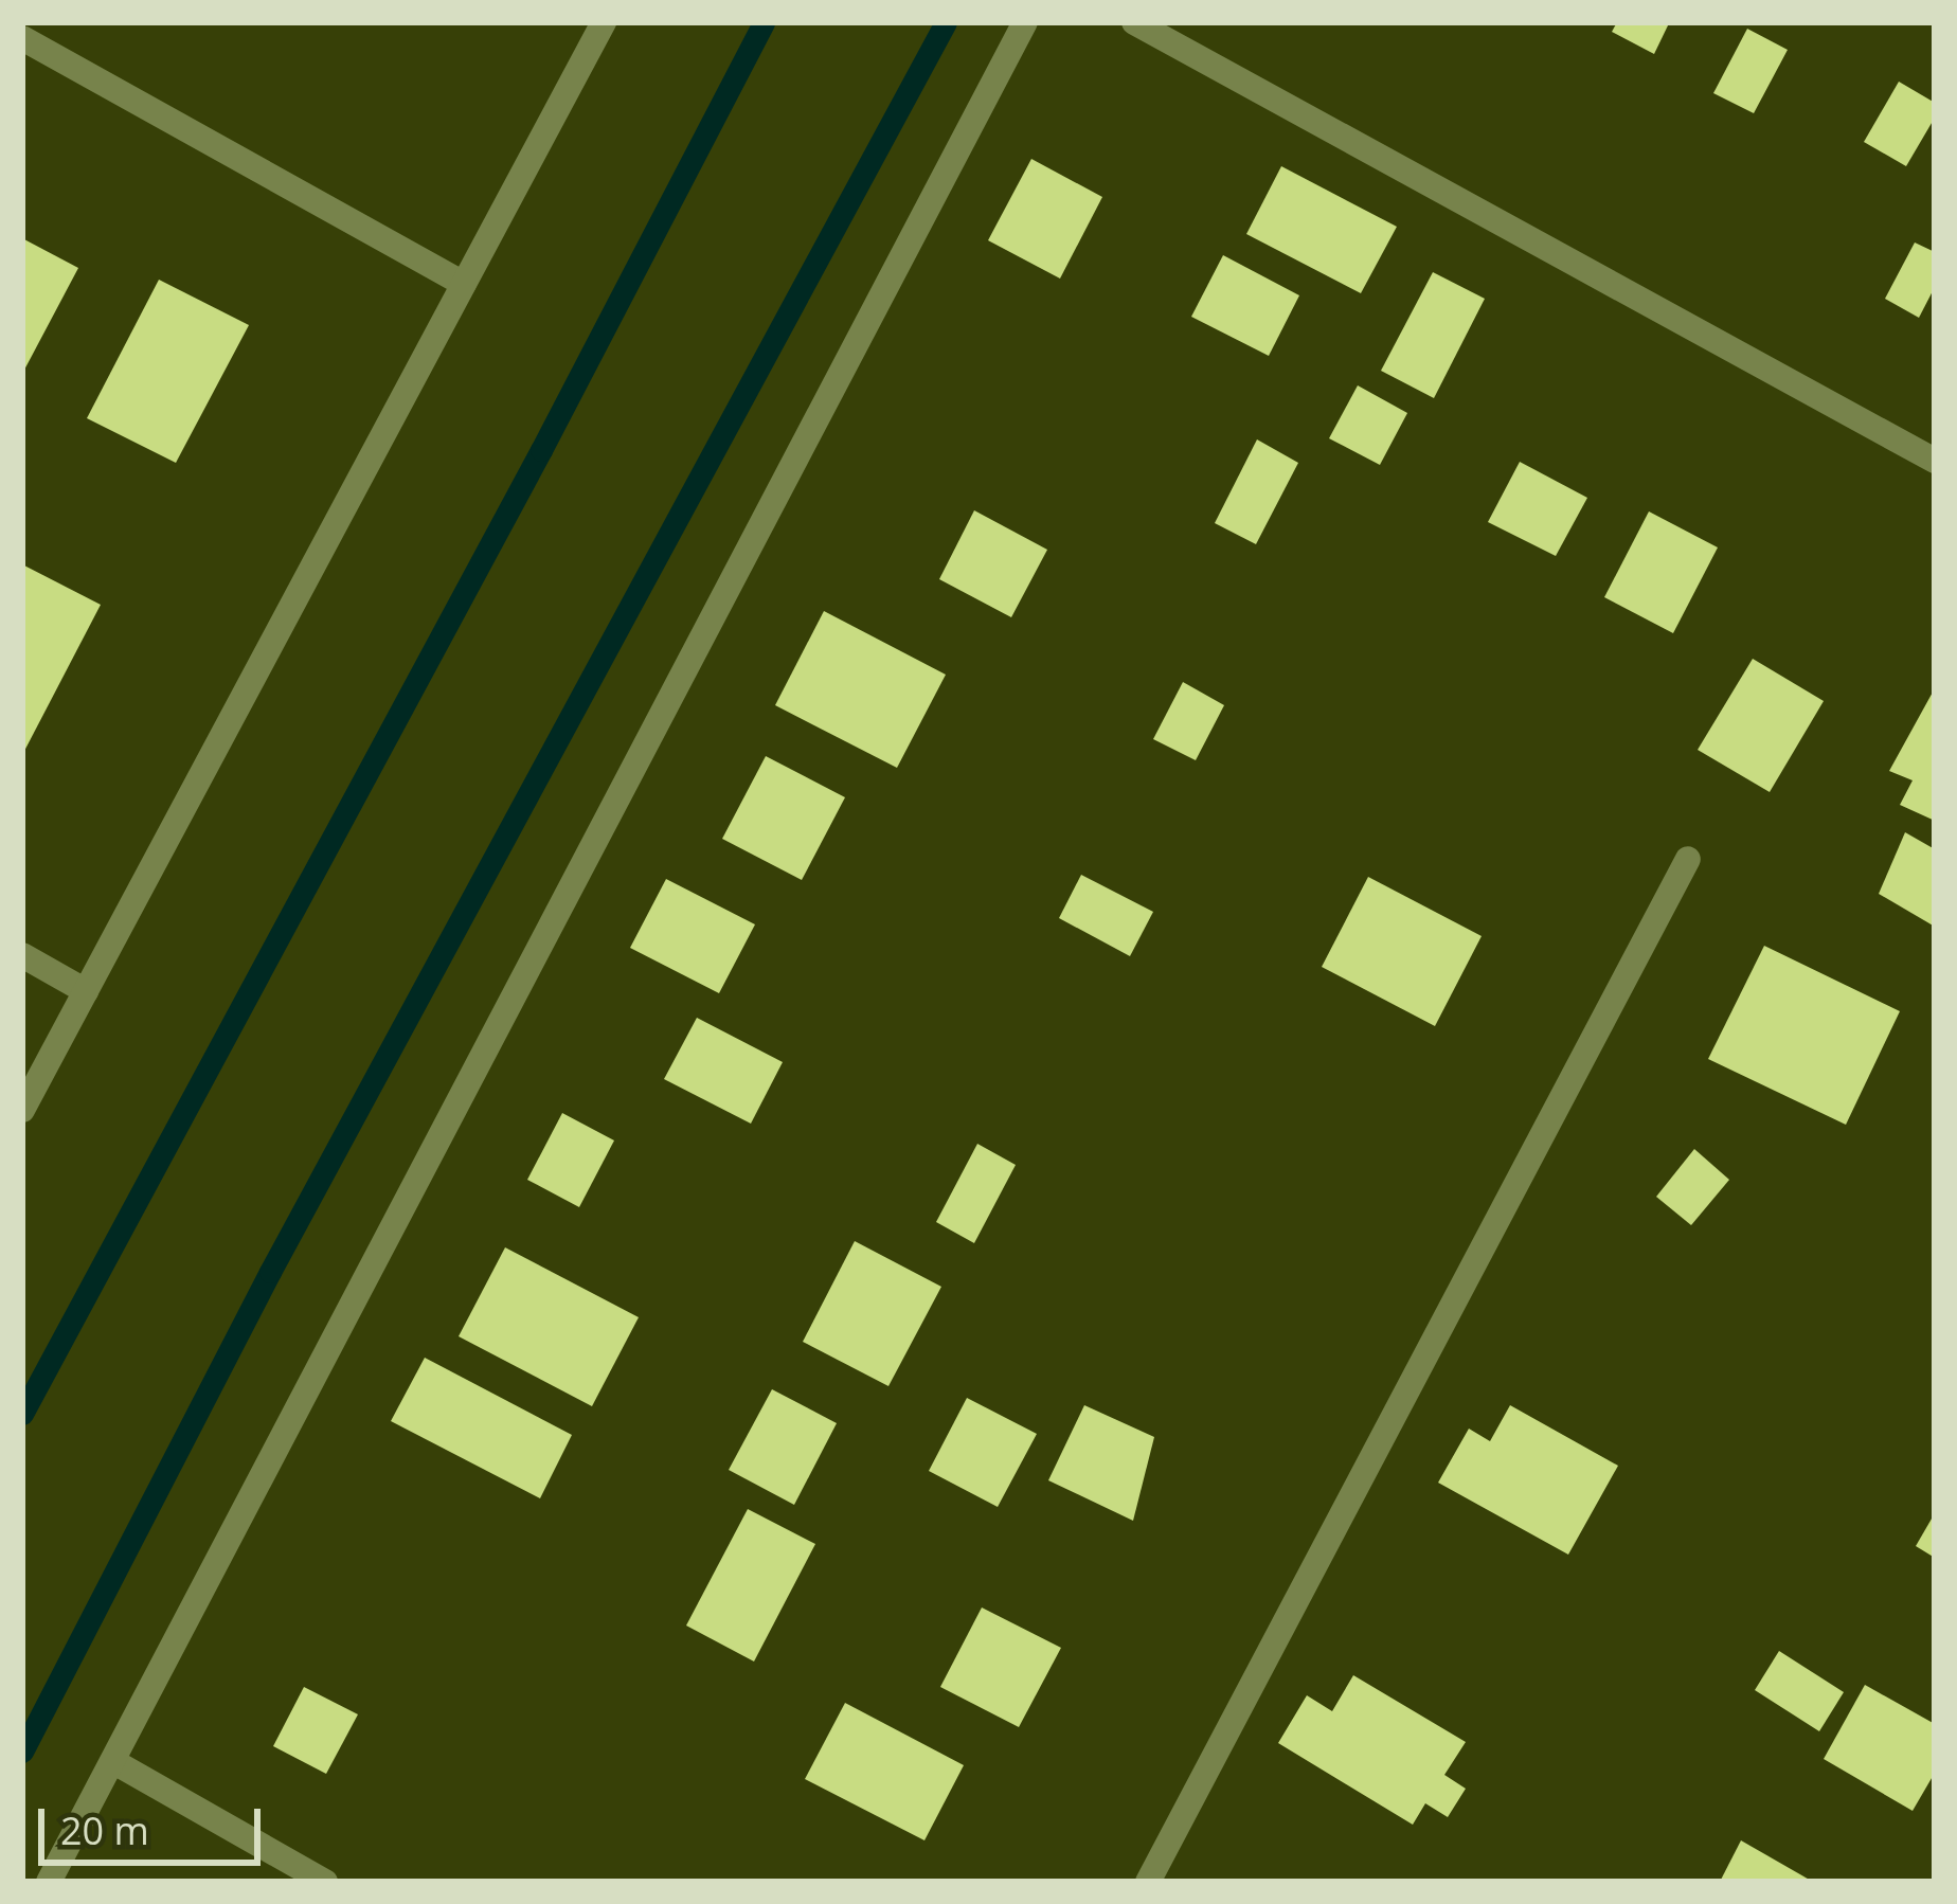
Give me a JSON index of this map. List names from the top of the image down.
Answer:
{
  "scale_bar": "20 m"
}
